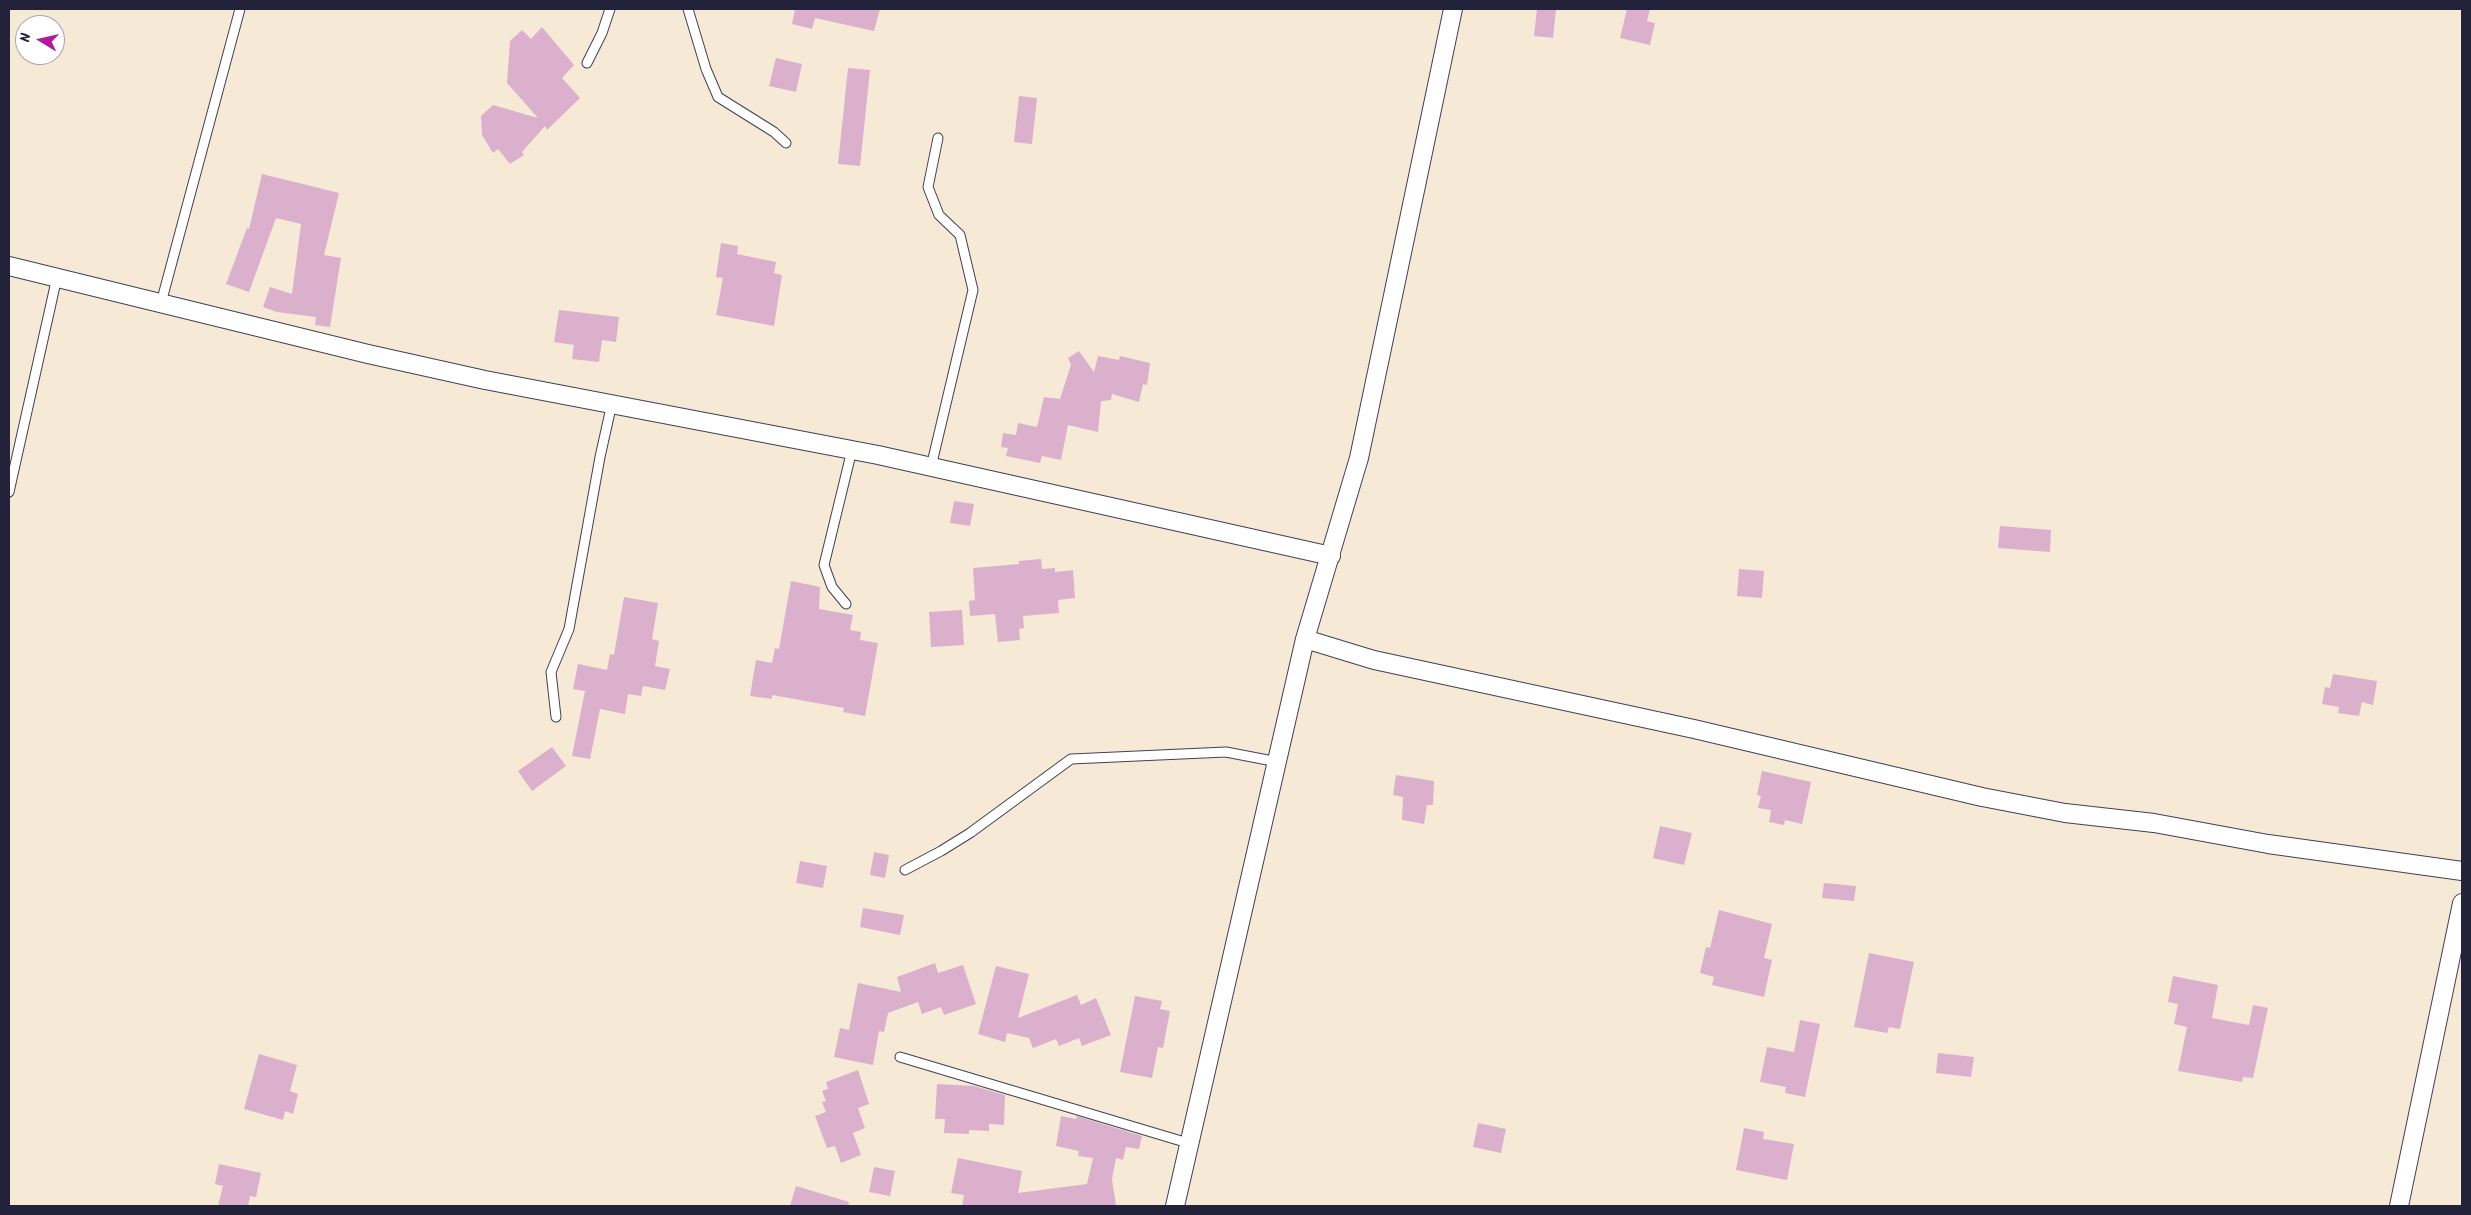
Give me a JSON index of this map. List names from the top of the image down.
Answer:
{
  "north": "left"
}
